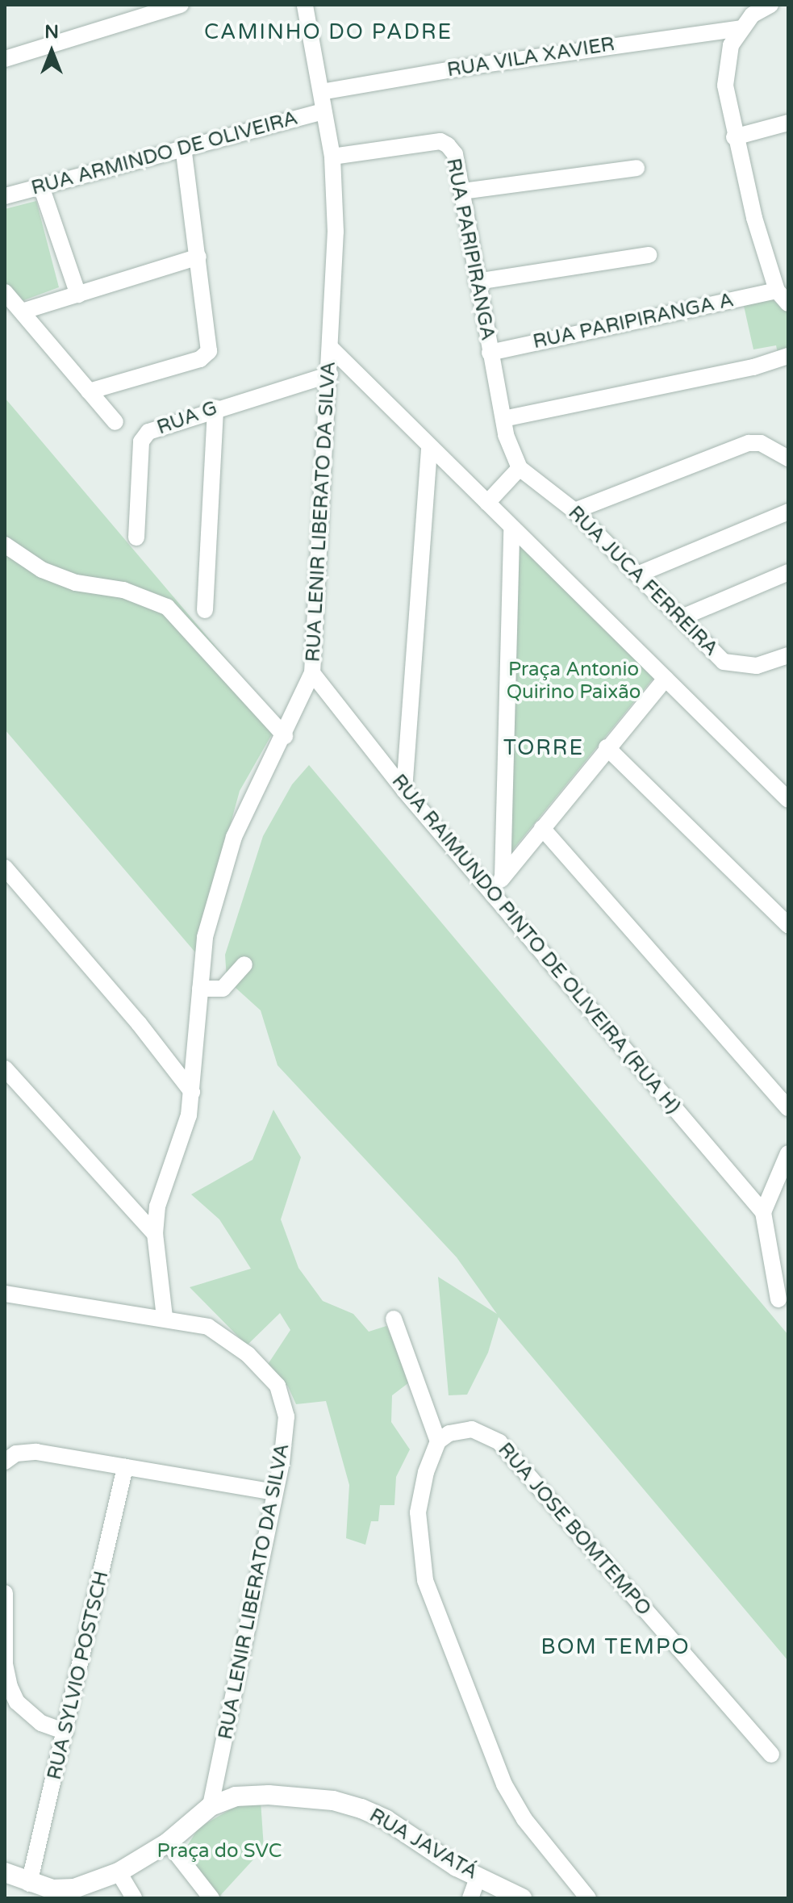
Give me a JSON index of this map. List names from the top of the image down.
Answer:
{
  "streets": {
    "street": [
      "RUA VILA XAVIER",
      "RUA ARMINDO DE OLIVEIRA",
      "RUA PARIPIRANGA",
      "RUA PARIPIRANGA A",
      "RUA G",
      "RUA LENIR LIBERATO DA SILVA",
      "RUA JUCA FERREIRA",
      "RUA RAIMUNDO PINTO DE OLIVEIRA (RUA H)",
      "RUA JOSE BOMTEMPO",
      "RUA SYLVIO POSTSCH",
      "RUA JAVATÁ"
    ]
  },
  "crossings": [
    ["RUA VILA XAVIER", "RUA LENIR LIBERATO DA SILVA"],
    ["RUA ARMINDO DE OLIVEIRA", "RUA LENIR LIBERATO DA SILVA"],
    ["RUA PARIPIRANGA", "RUA PARIPIRANGA A"],
    ["RUA PARIPIRANGA", "RUA LENIR LIBERATO DA SILVA"],
    ["RUA PARIPIRANGA", "RUA JUCA FERREIRA"],
    ["RUA G", "RUA LENIR LIBERATO DA SILVA"],
    ["RUA LENIR LIBERATO DA SILVA", "RUA RAIMUNDO PINTO DE OLIVEIRA (RUA H)"],
    ["RUA LENIR LIBERATO DA SILVA", "RUA JAVATÁ"],
    ["RUA SYLVIO POSTSCH", "RUA JAVATÁ"]
  ],
  "districts": ["CAMINHO DO PADRE", "TORRE", "BOM TEMPO"],
  "parks": ["Praça Antonio Quirino Paixão", "Praça do SVC"],
  "north": "top"
}
